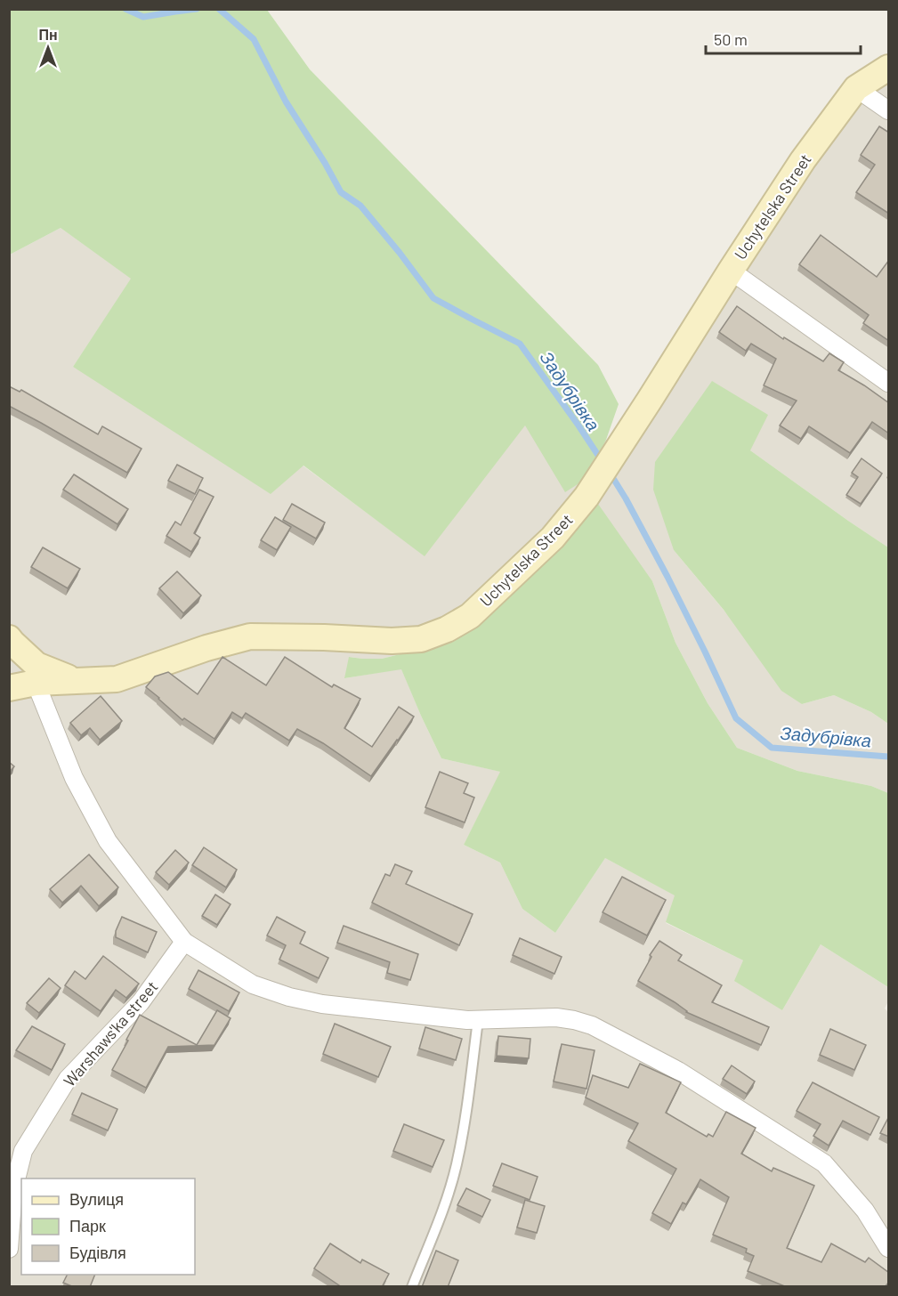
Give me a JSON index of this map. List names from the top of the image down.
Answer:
{
  "streets": {
    "main road": ["Uchytelska Street"],
    "street": ["Warshaws'ka street"]
  },
  "water": ["Задубрівка"],
  "legend": ["Вулиця", "Парк", "Будівля"],
  "scale_bar": "50 m",
  "north": "top"
}
